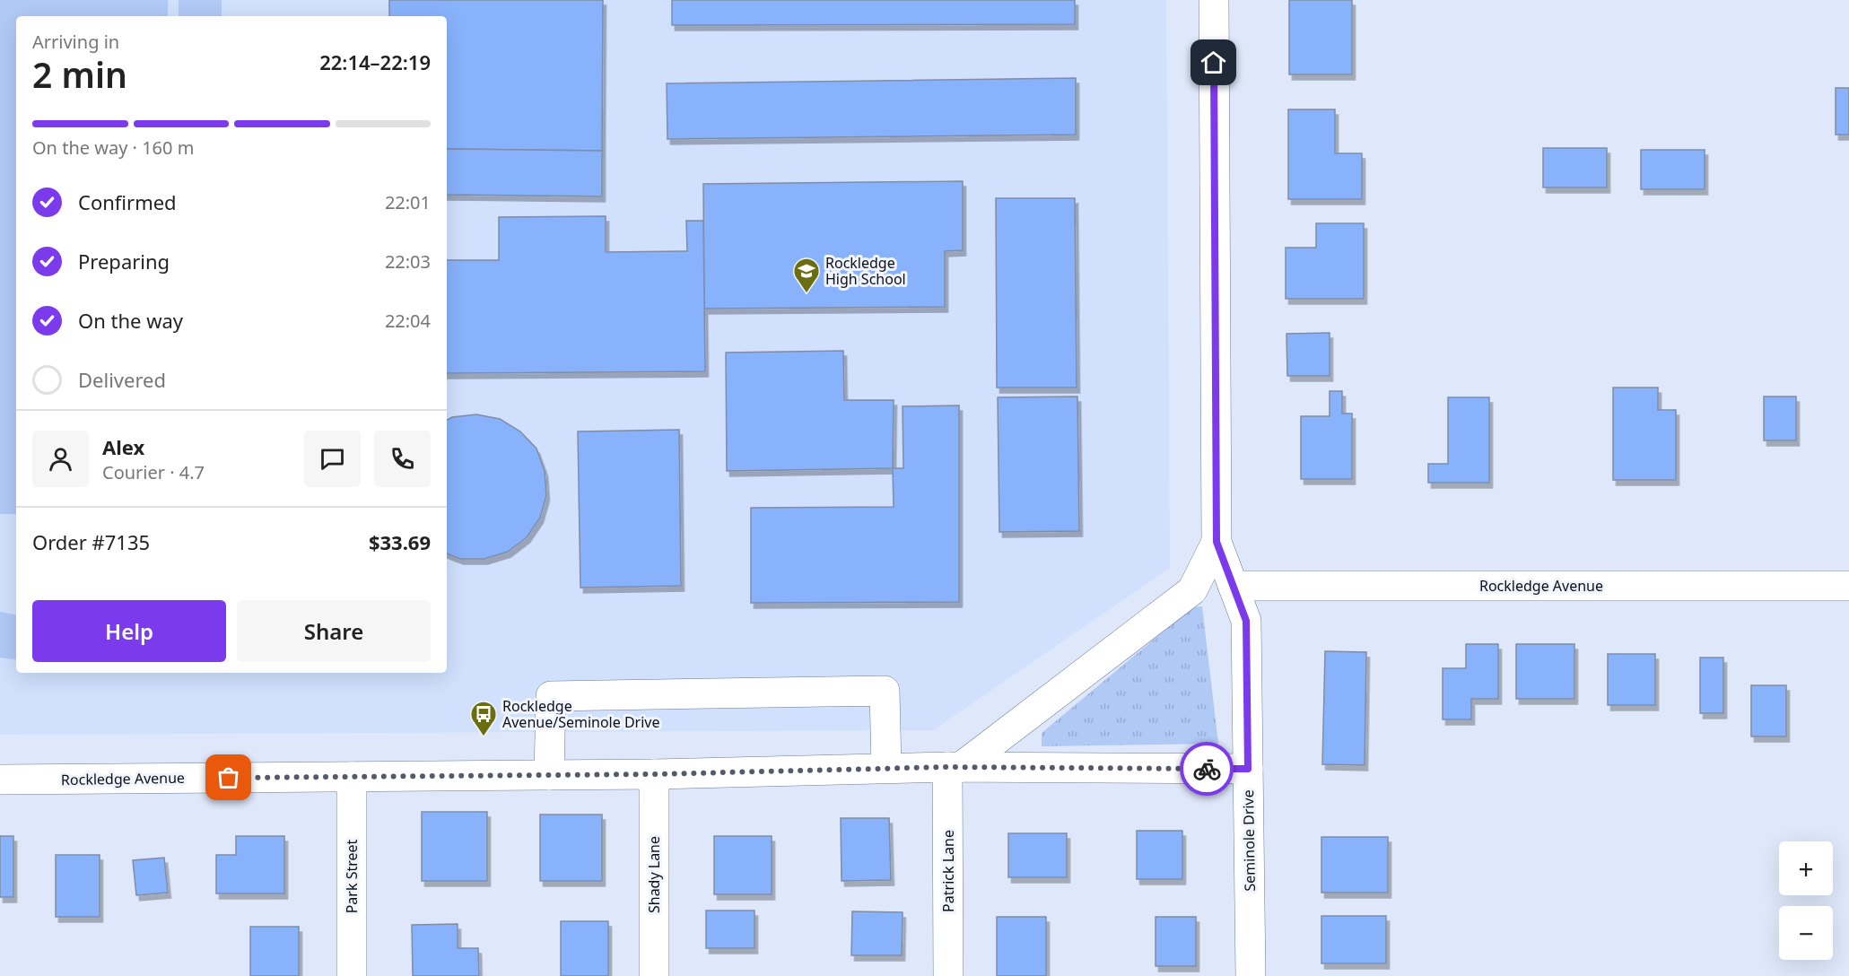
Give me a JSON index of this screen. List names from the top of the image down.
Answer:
{
  "streets": {
    "street": [
      "Rockledge Avenue",
      "Seminole Drive",
      "Patrick Lane",
      "Shady Lane",
      "Park Street"
    ]
  },
  "crossings": [
    ["Rockledge Avenue", "Seminole Drive"],
    ["Rockledge Avenue", "Patrick Lane"],
    ["Rockledge Avenue", "Shady Lane"],
    ["Rockledge Avenue", "Park Street"]
  ],
  "places": {
    "school or university": ["Rockledge High School"],
    "bus stop": ["Rockledge Avenue/Seminole Drive"]
  },
  "page": {
    "heading": ["2 min", "Arriving in", "22:14–22:19"],
    "panel": [
      "Alex",
      "Courier · 4.7",
      "Order #7135",
      "$33.69"
    ],
    "bar": "On the way · 160 m",
    "list": [
      ["Confirmed", "22:01"],
      ["Preparing", "22:03"],
      ["On the way", "22:04"],
      "Delivered"
    ],
    "buttons": ["Help", "Share"],
    "map_buttons": ["+", "−"]
  }
}
